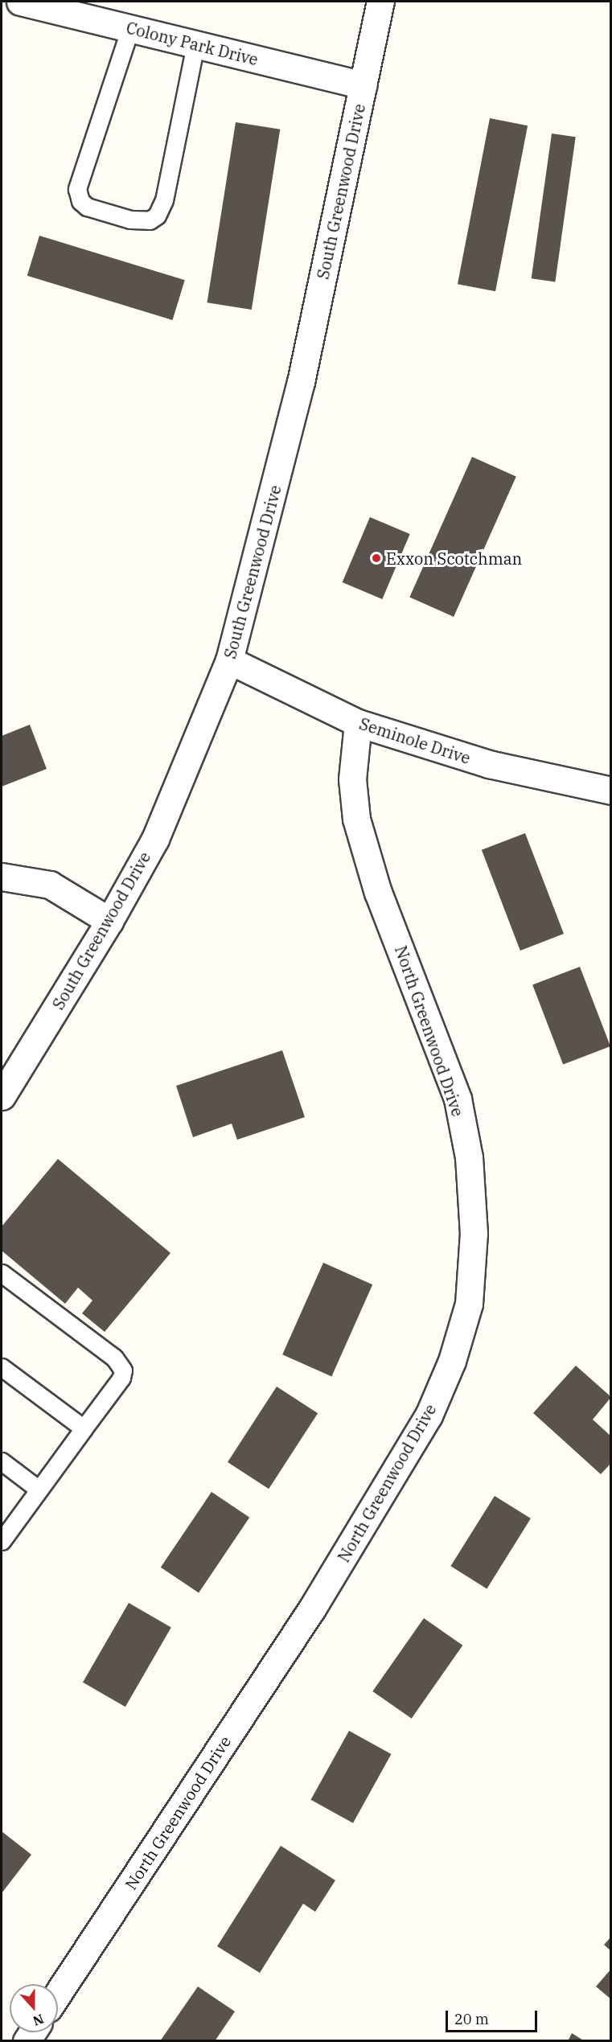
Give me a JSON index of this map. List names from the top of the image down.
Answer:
{
  "streets": {
    "street": [
      "Colony Park Drive",
      "South Greenwood Drive",
      "Seminole Drive",
      "North Greenwood Drive"
    ]
  },
  "crossings": [
    ["Colony Park Drive", "South Greenwood Drive"],
    ["South Greenwood Drive", "Seminole Drive"],
    ["Seminole Drive", "North Greenwood Drive"]
  ],
  "places": ["Exxon Scotchman"],
  "scale_bar": "20 m",
  "north": "bottom"
}
